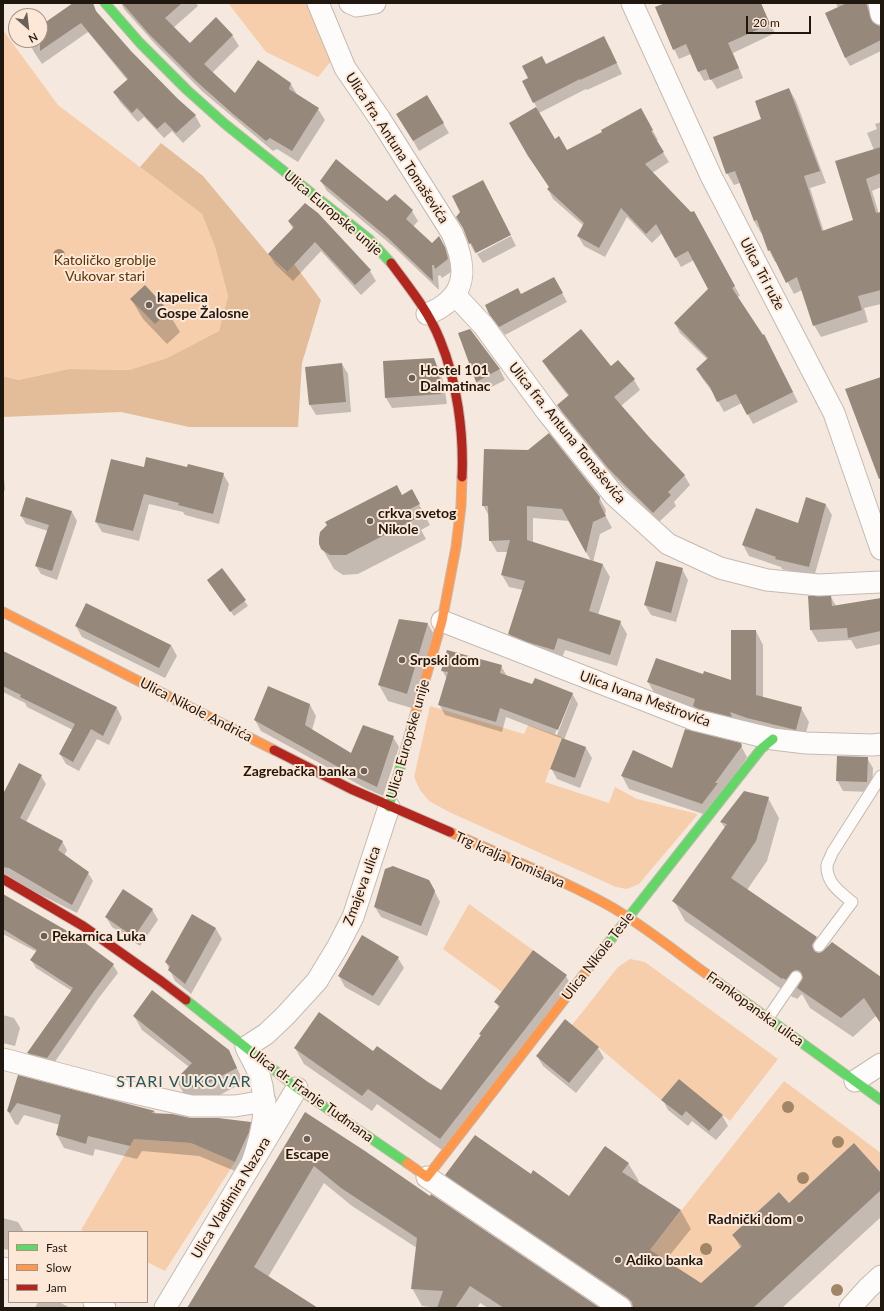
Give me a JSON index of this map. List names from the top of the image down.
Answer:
{
  "streets": {
    "main road": [
      "Ulica Europske unije",
      "Ulica Nikole Andrića",
      "Trg kralja Tomislava",
      "Ulica Nikole Tesle",
      "Frankopanska ulica",
      "Ulica dr. Franje Tuđmana"
    ],
    "street": [
      "Ulica fra. Antuna Tomaševića",
      "Uilca Tri ruže",
      "Ulica Ivana Meštrovića",
      "Zmajeva ulica",
      "Ulica Vladimira Nazora"
    ]
  },
  "crossings": [
    ["Ulica Europske unije", "Ulica Ivana Meštrovića"],
    ["Ulica Europske unije", "Ulica Nikole Andrića"],
    ["Ulica Europske unije", "Trg kralja Tomislava"],
    ["Ulica Europske unije", "Zmajeva ulica"],
    ["Ulica Ivana Meštrovića", "Ulica Nikole Tesle"],
    ["Ulica Nikole Andrića", "Trg kralja Tomislava"],
    ["Ulica Nikole Andrića", "Zmajeva ulica"],
    ["Trg kralja Tomislava", "Zmajeva ulica"],
    ["Trg kralja Tomislava", "Ulica Nikole Tesle"],
    ["Trg kralja Tomislava", "Frankopanska ulica"],
    ["Zmajeva ulica", "Ulica dr. Franje Tuđmana"],
    ["Ulica Nikole Tesle", "Frankopanska ulica"],
    ["Ulica Nikole Tesle", "Ulica dr. Franje Tuđmana"],
    ["Ulica dr. Franje Tuđmana", "Ulica Vladimira Nazora"]
  ],
  "districts": ["STARI VUKOVAR"],
  "parks": ["Katoličko groblje Vukovar stari"],
  "places": [
    "kapelica Gospe Žalosne",
    "Hostel 101 Dalmatinac",
    "crkva svetog Nikole",
    "Srpski dom",
    "Zagrebačka banka",
    "Pekarnica Luka",
    "Escape",
    "Radnički dom",
    "Adiko banka"
  ],
  "legend": ["Fast", "Slow", "Jam"],
  "scale_bar": "20 m",
  "north": "bottom right"
}
